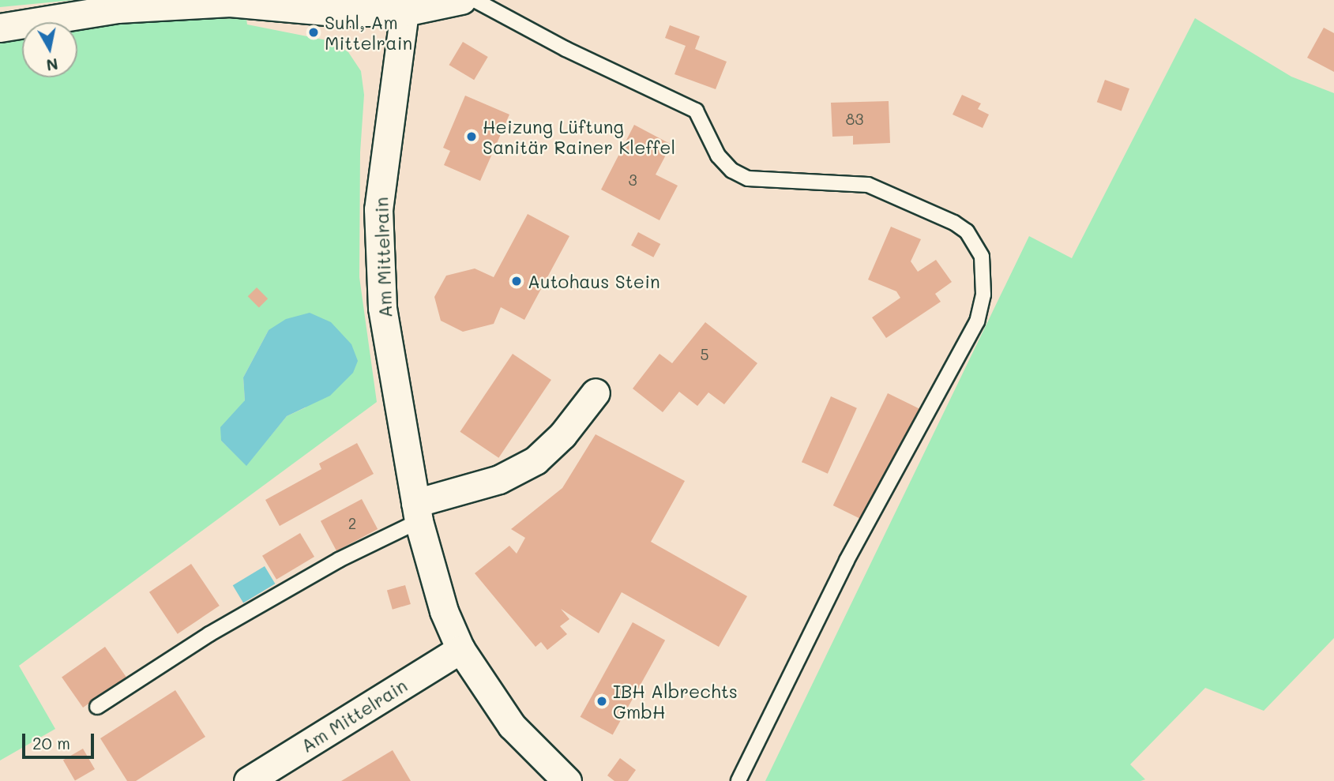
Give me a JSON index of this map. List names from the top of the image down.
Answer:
{
  "streets": {
    "street": ["Am Mittelrain"]
  },
  "places": [
    "Suhl, Am Mittelrain",
    "Heizung Lüftung Sanitär Rainer Kleffel",
    "Autohaus Stein",
    "IBH Albrechts GmbH"
  ],
  "house_numbers": [
    "83",
    "3",
    "5",
    "2"
  ],
  "scale_bar": "20 m",
  "north": "bottom"
}
